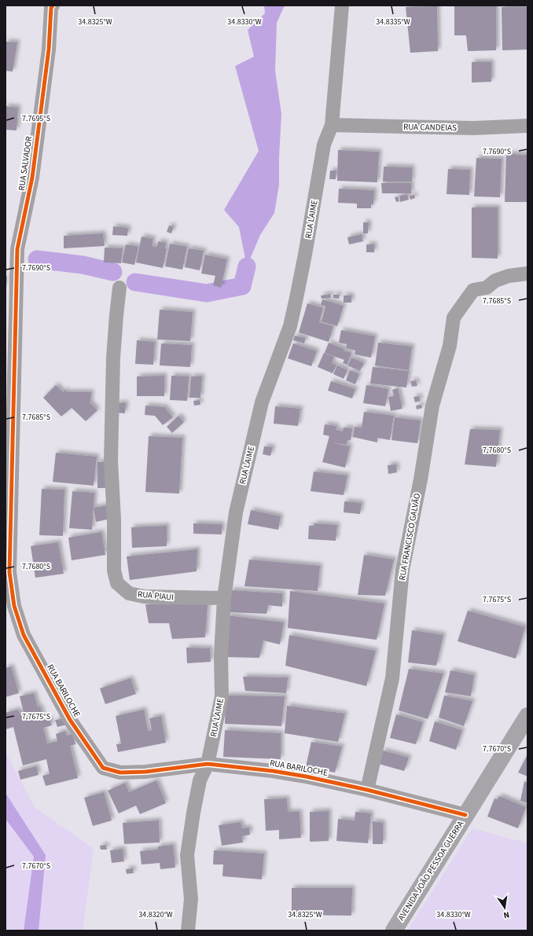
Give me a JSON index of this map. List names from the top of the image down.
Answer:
{
  "streets": {
    "main road": ["AVENIDA JOÃO PESSOA GUERRA"],
    "street": [
      "RUA CANDEIAS",
      "RUA SALVADOR",
      "RUA LAIME",
      "RUA FRANCISCO GALVÃO",
      "RUA PIAUI",
      "RUA BARILOCHE"
    ]
  },
  "crossings": [
    ["RUA CANDEIAS", "RUA LAIME"],
    ["RUA SALVADOR", "RUA BARILOCHE"],
    ["RUA LAIME", "RUA PIAUI"],
    ["RUA LAIME", "RUA BARILOCHE"],
    ["RUA FRANCISCO GALVÃO", "RUA BARILOCHE"],
    ["RUA BARILOCHE", "AVENIDA JOÃO PESSOA GUERRA"]
  ],
  "north": "bottom",
  "coordinates": [
    "34.8325°W",
    "34.8330°W",
    "34.8335°W",
    "7.7695°S",
    "7.7690°S",
    "7.7685°S",
    "7.7680°S",
    "7.7675°S",
    "7.7670°S",
    "34.8320°W"
  ]
}
